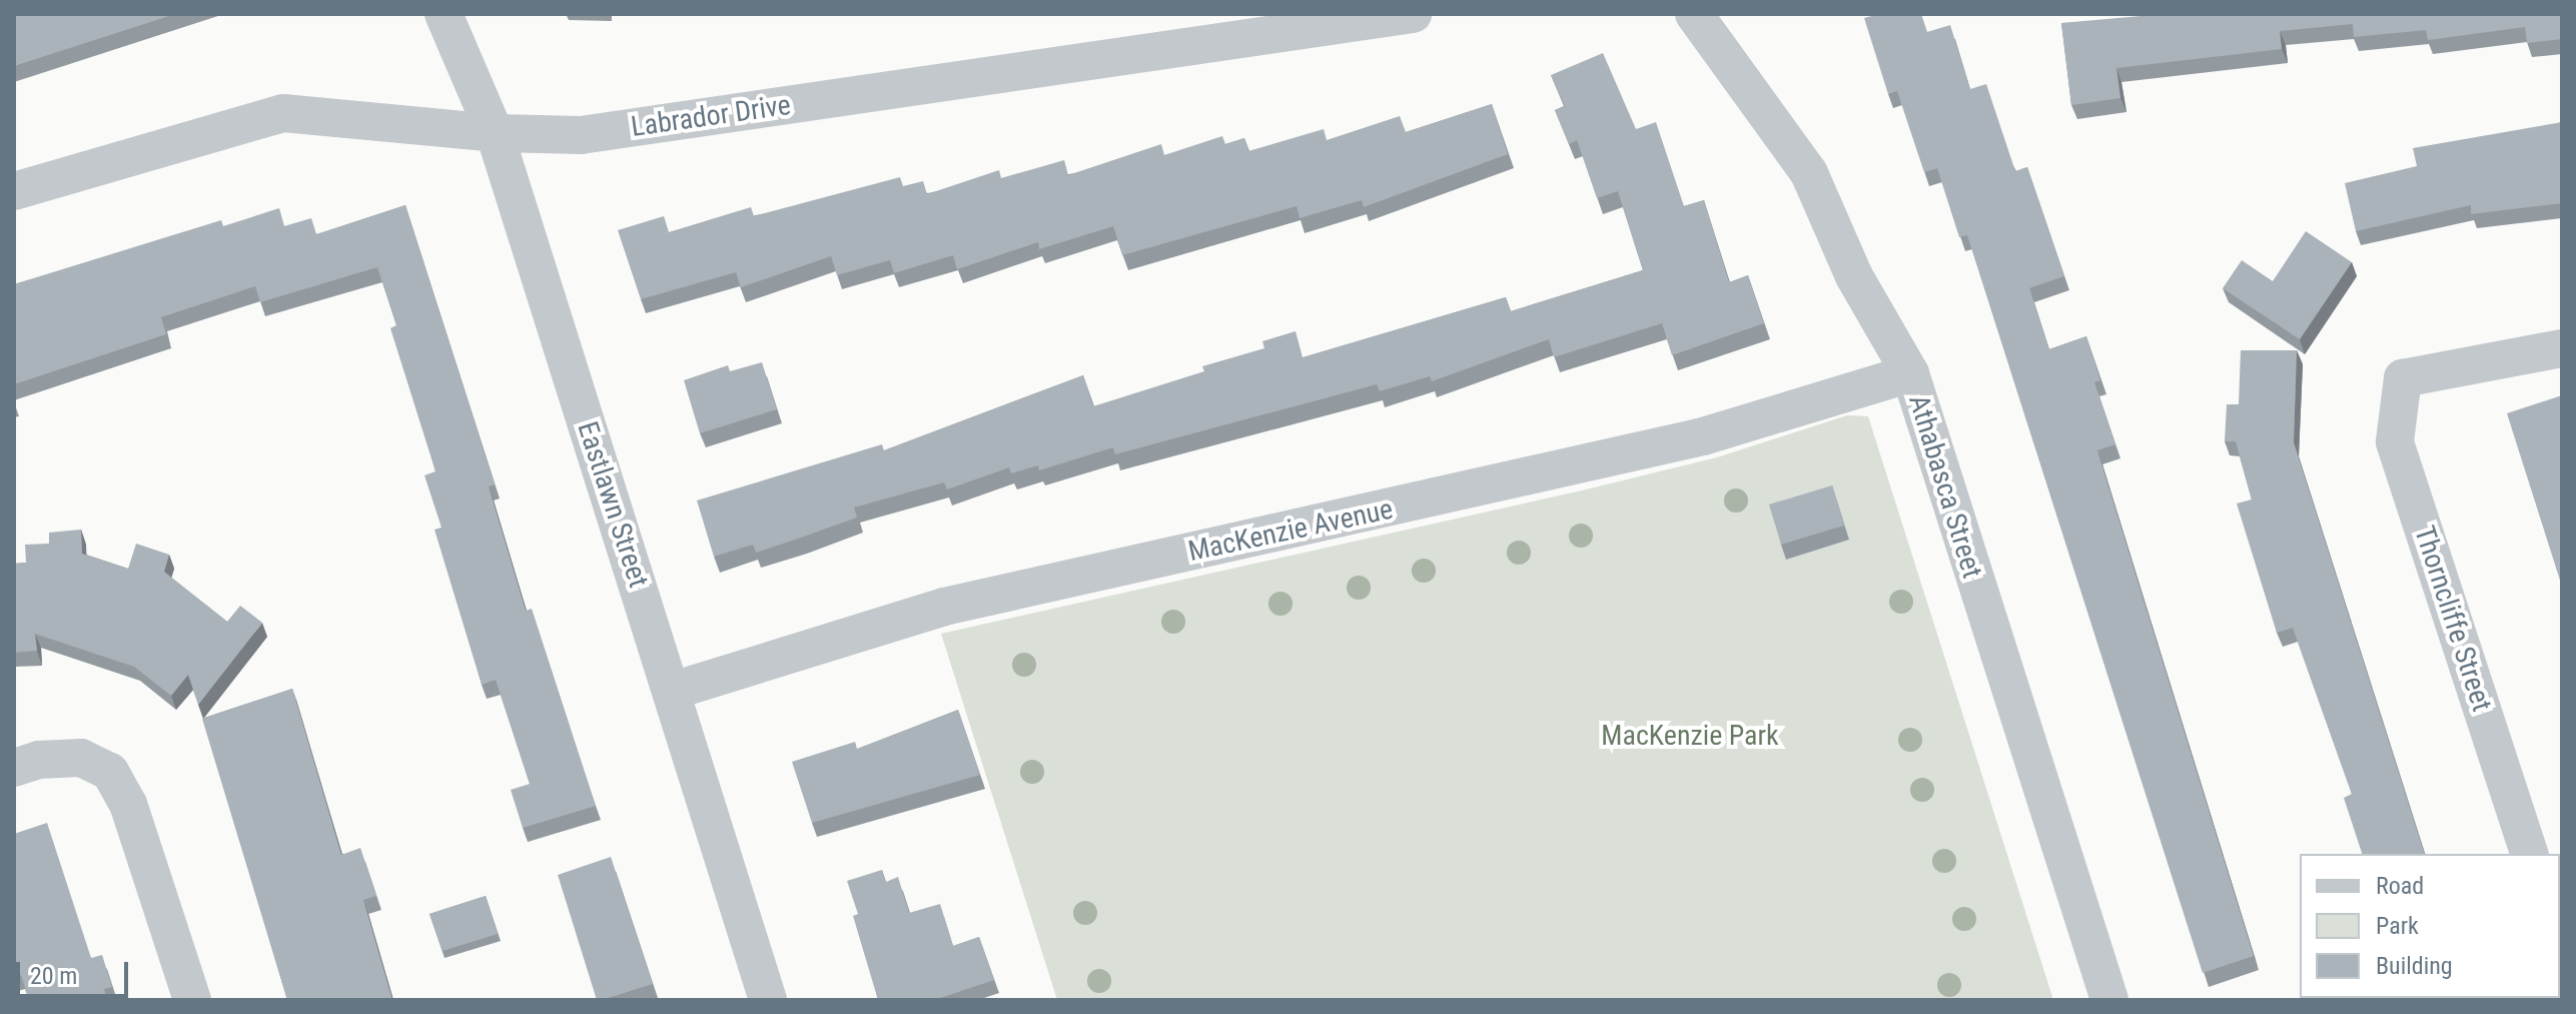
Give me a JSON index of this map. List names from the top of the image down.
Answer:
{
  "streets": {
    "street": [
      "Labrador Drive",
      "Athabasca Street",
      "Eastlawn Street",
      "MacKenzie Avenue",
      "Thorncliffe Street"
    ]
  },
  "crossings": [
    ["Labrador Drive", "Eastlawn Street"],
    ["Athabasca Street", "MacKenzie Avenue"],
    ["Eastlawn Street", "MacKenzie Avenue"]
  ],
  "parks": ["MacKenzie Park"],
  "legend": ["Road", "Park", "Building"],
  "scale_bar": "20 m"
}
